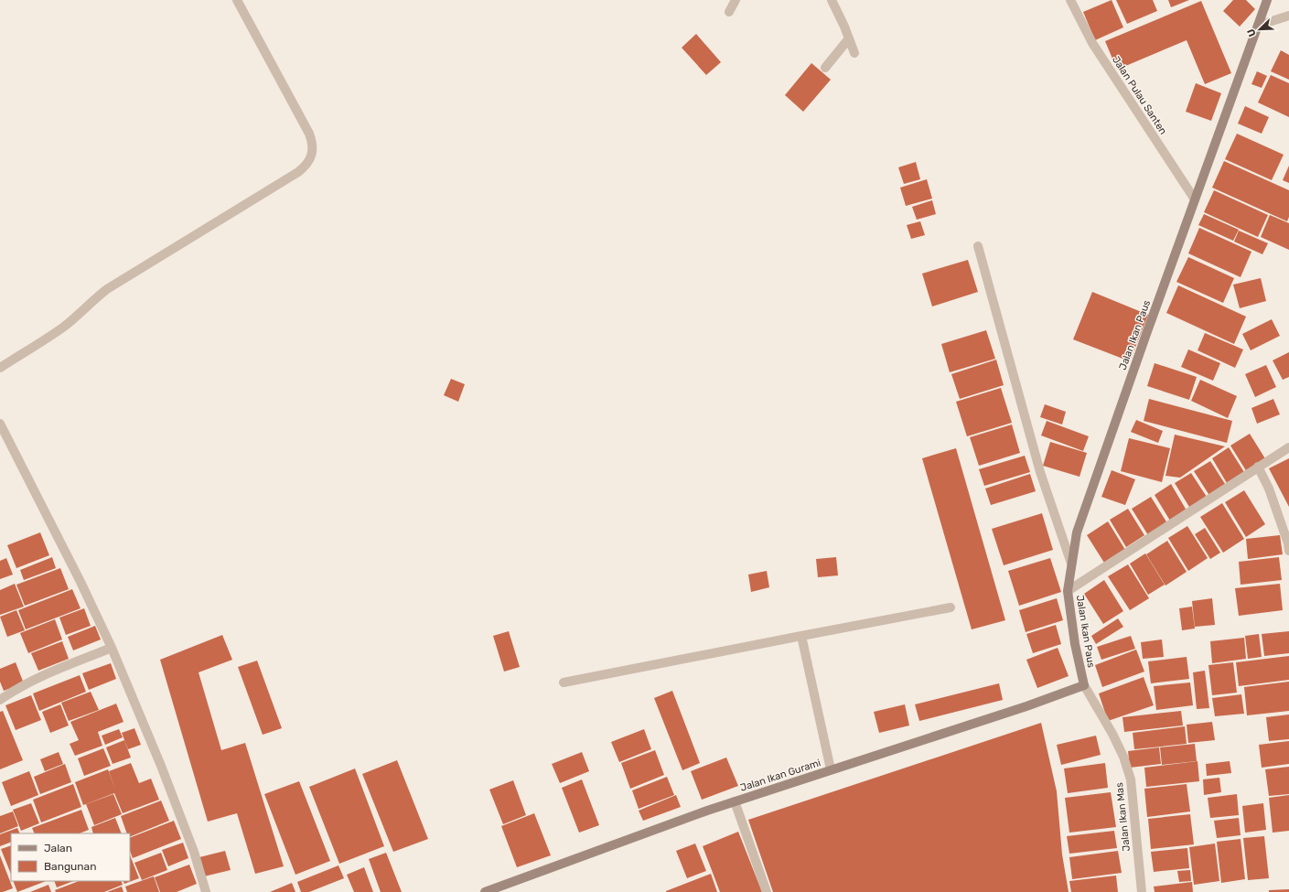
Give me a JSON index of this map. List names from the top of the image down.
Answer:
{
  "streets": {
    "main road": ["Jalan Ikan Paus", "Jalan Ikan Gurami"],
    "street": ["Jalan Pulau Santen", "Jalan Ikan Mas"]
  },
  "crossings": [
    ["Jalan Pulau Santen", "Jalan Ikan Paus"],
    ["Jalan Ikan Paus", "Jalan Ikan Gurami"],
    ["Jalan Ikan Paus", "Jalan Ikan Mas"],
    ["Jalan Ikan Gurami", "Jalan Ikan Mas"]
  ],
  "legend": ["Jalan", "Bangunan"],
  "north": "bottom left"
}
